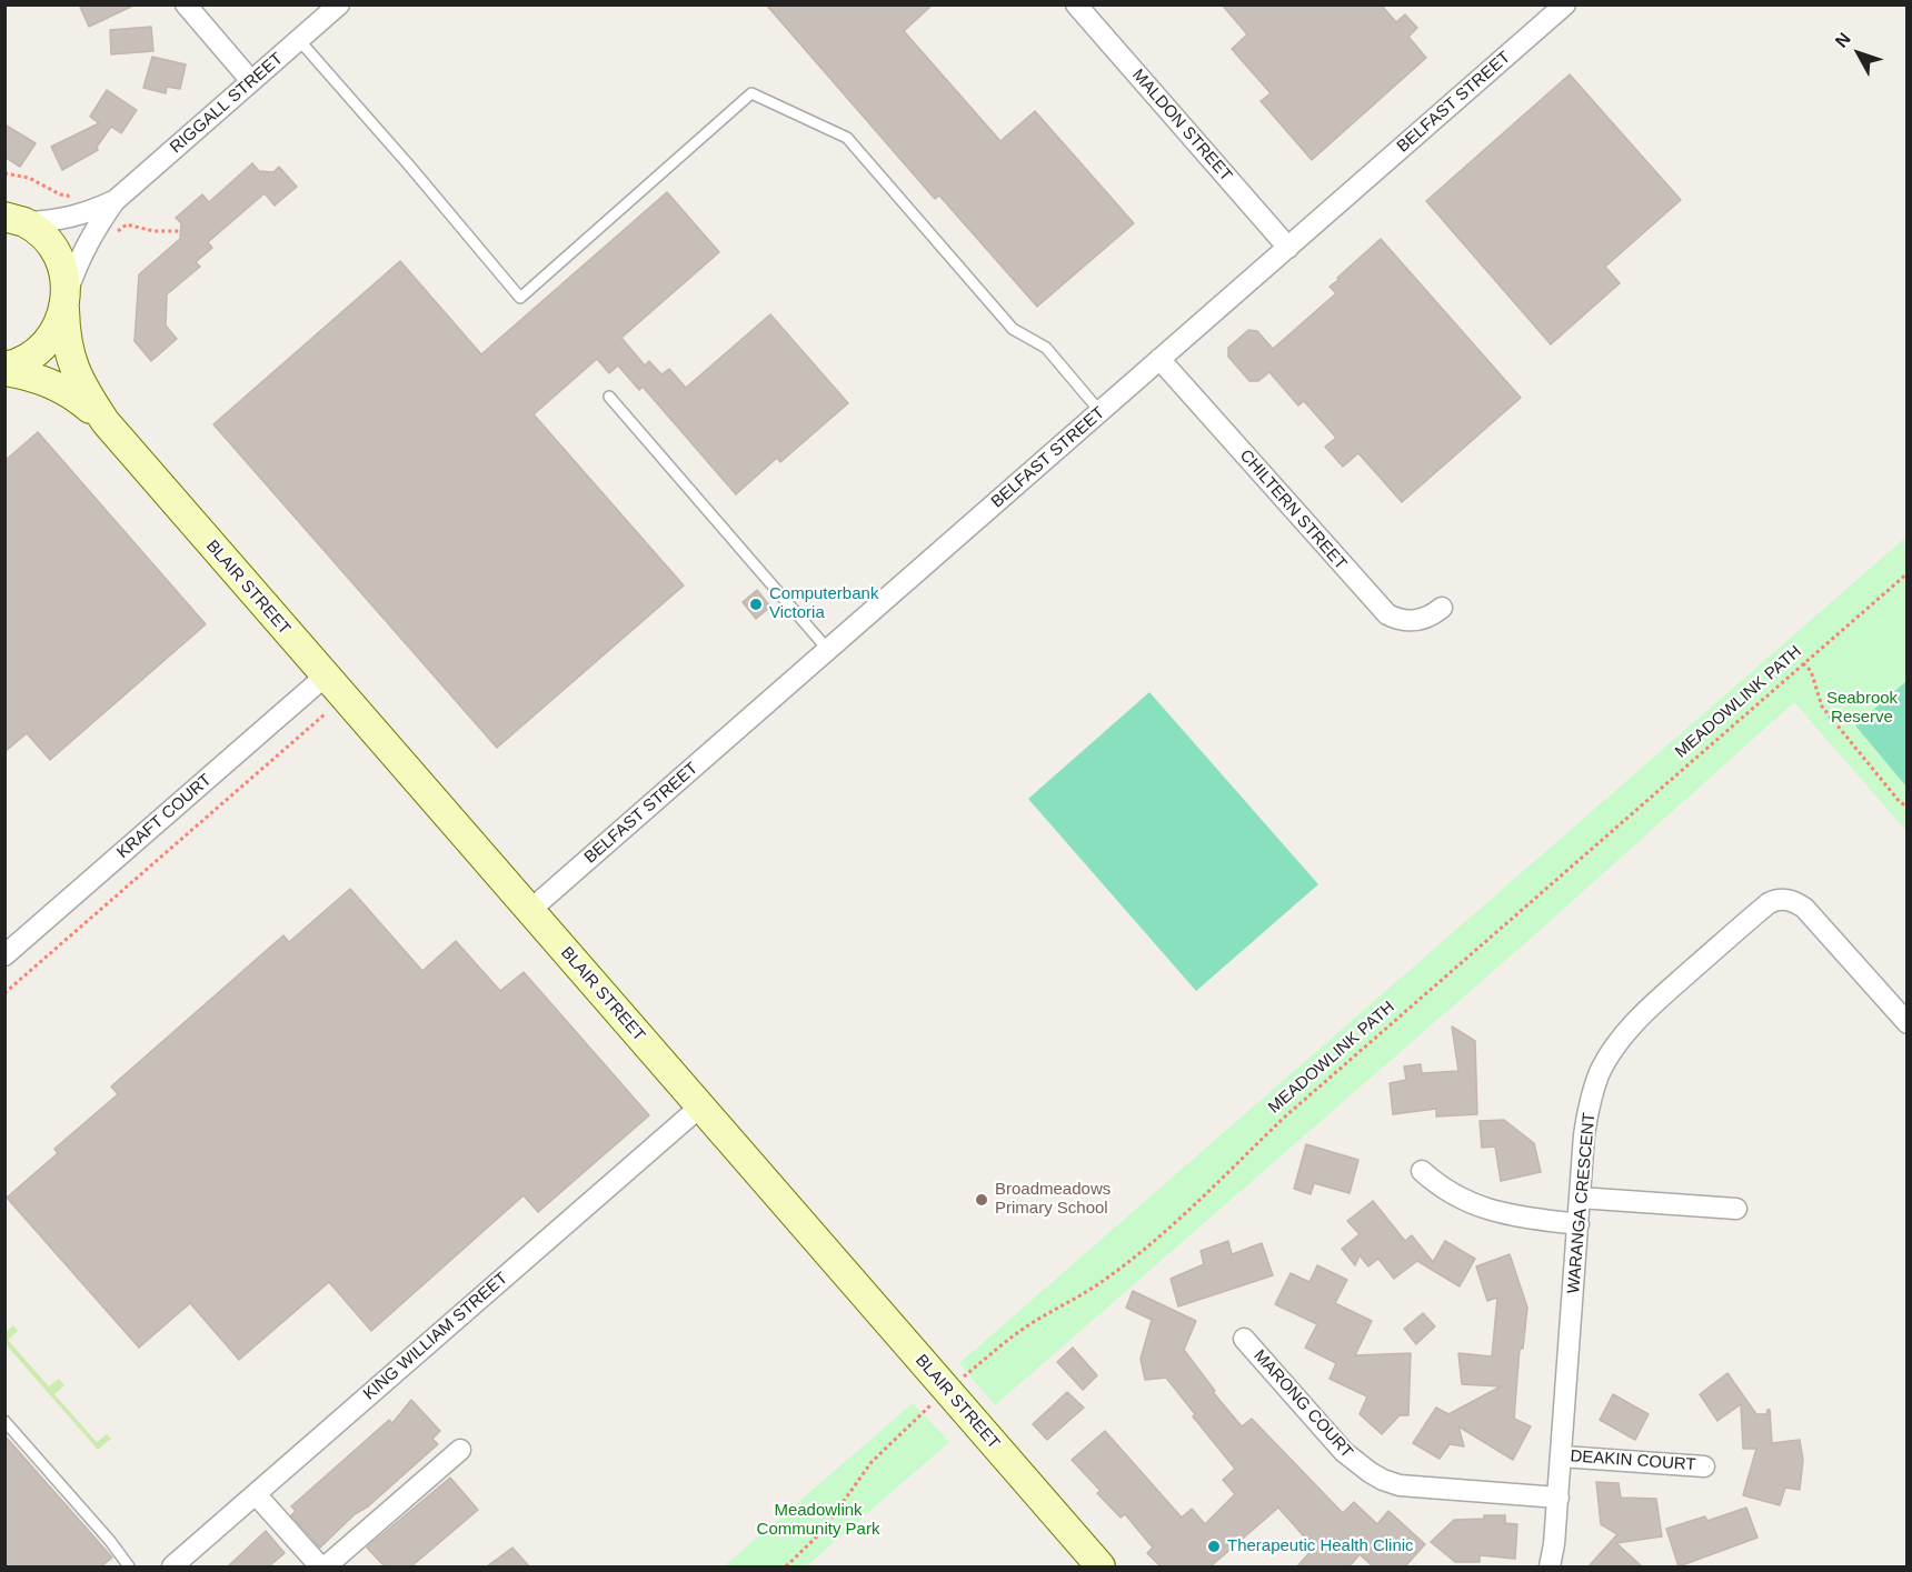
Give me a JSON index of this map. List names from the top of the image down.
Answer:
{
  "streets": {
    "street": [
      "BELFAST STREET",
      "RIGGALL STREET",
      "MALDON STREET",
      "CHILTERN STREET",
      "BLAIR STREET",
      "KRAFT COURT",
      "WARANGA CRESCENT",
      "KING WILLIAM STREET",
      "MARONG COURT",
      "DEAKIN COURT"
    ],
    "path": ["MEADOWLINK PATH"]
  },
  "crossings": [
    ["BELFAST STREET", "MALDON STREET"],
    ["BELFAST STREET", "CHILTERN STREET"],
    ["BELFAST STREET", "BLAIR STREET"],
    ["RIGGALL STREET", "BLAIR STREET"],
    ["BLAIR STREET", "MEADOWLINK PATH"],
    ["BLAIR STREET", "KRAFT COURT"],
    ["BLAIR STREET", "KING WILLIAM STREET"],
    ["WARANGA CRESCENT", "MARONG COURT"],
    ["WARANGA CRESCENT", "DEAKIN COURT"]
  ],
  "parks": ["Seabrook Reserve", "Meadowlink Community Park"],
  "places": ["Computerbank Victoria", "Broadmeadows Primary School", "Therapeutic Health Clinic"],
  "north": "top left"
}
